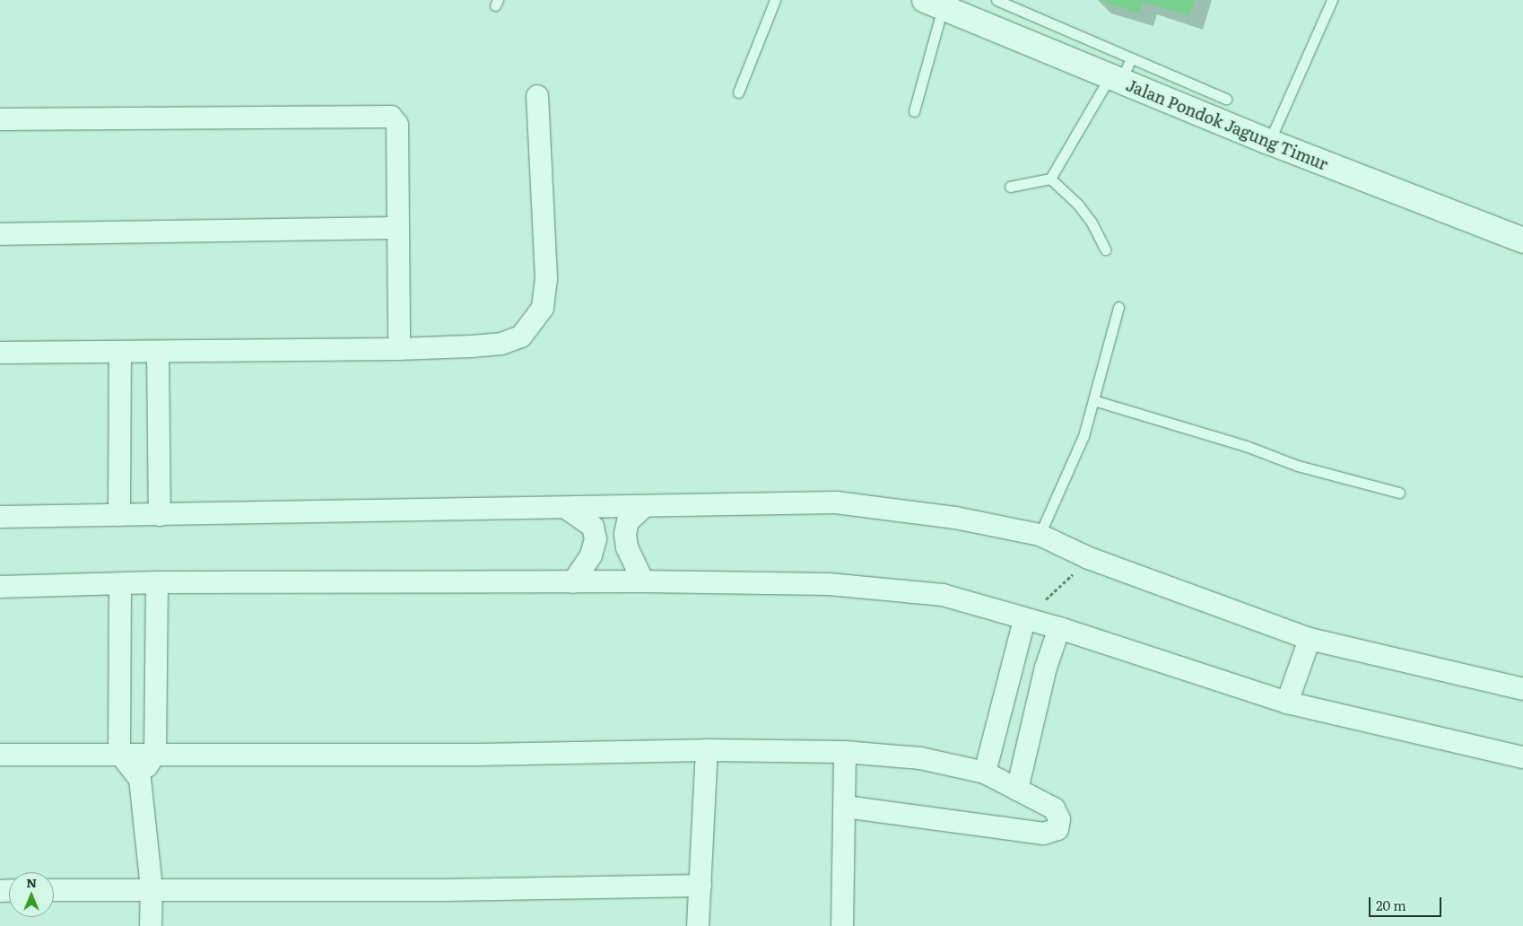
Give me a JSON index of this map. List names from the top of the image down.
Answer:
{
  "streets": {
    "street": ["Jalan Pondok Jagung Timur"]
  },
  "scale_bar": "20 m",
  "north": "top"
}
